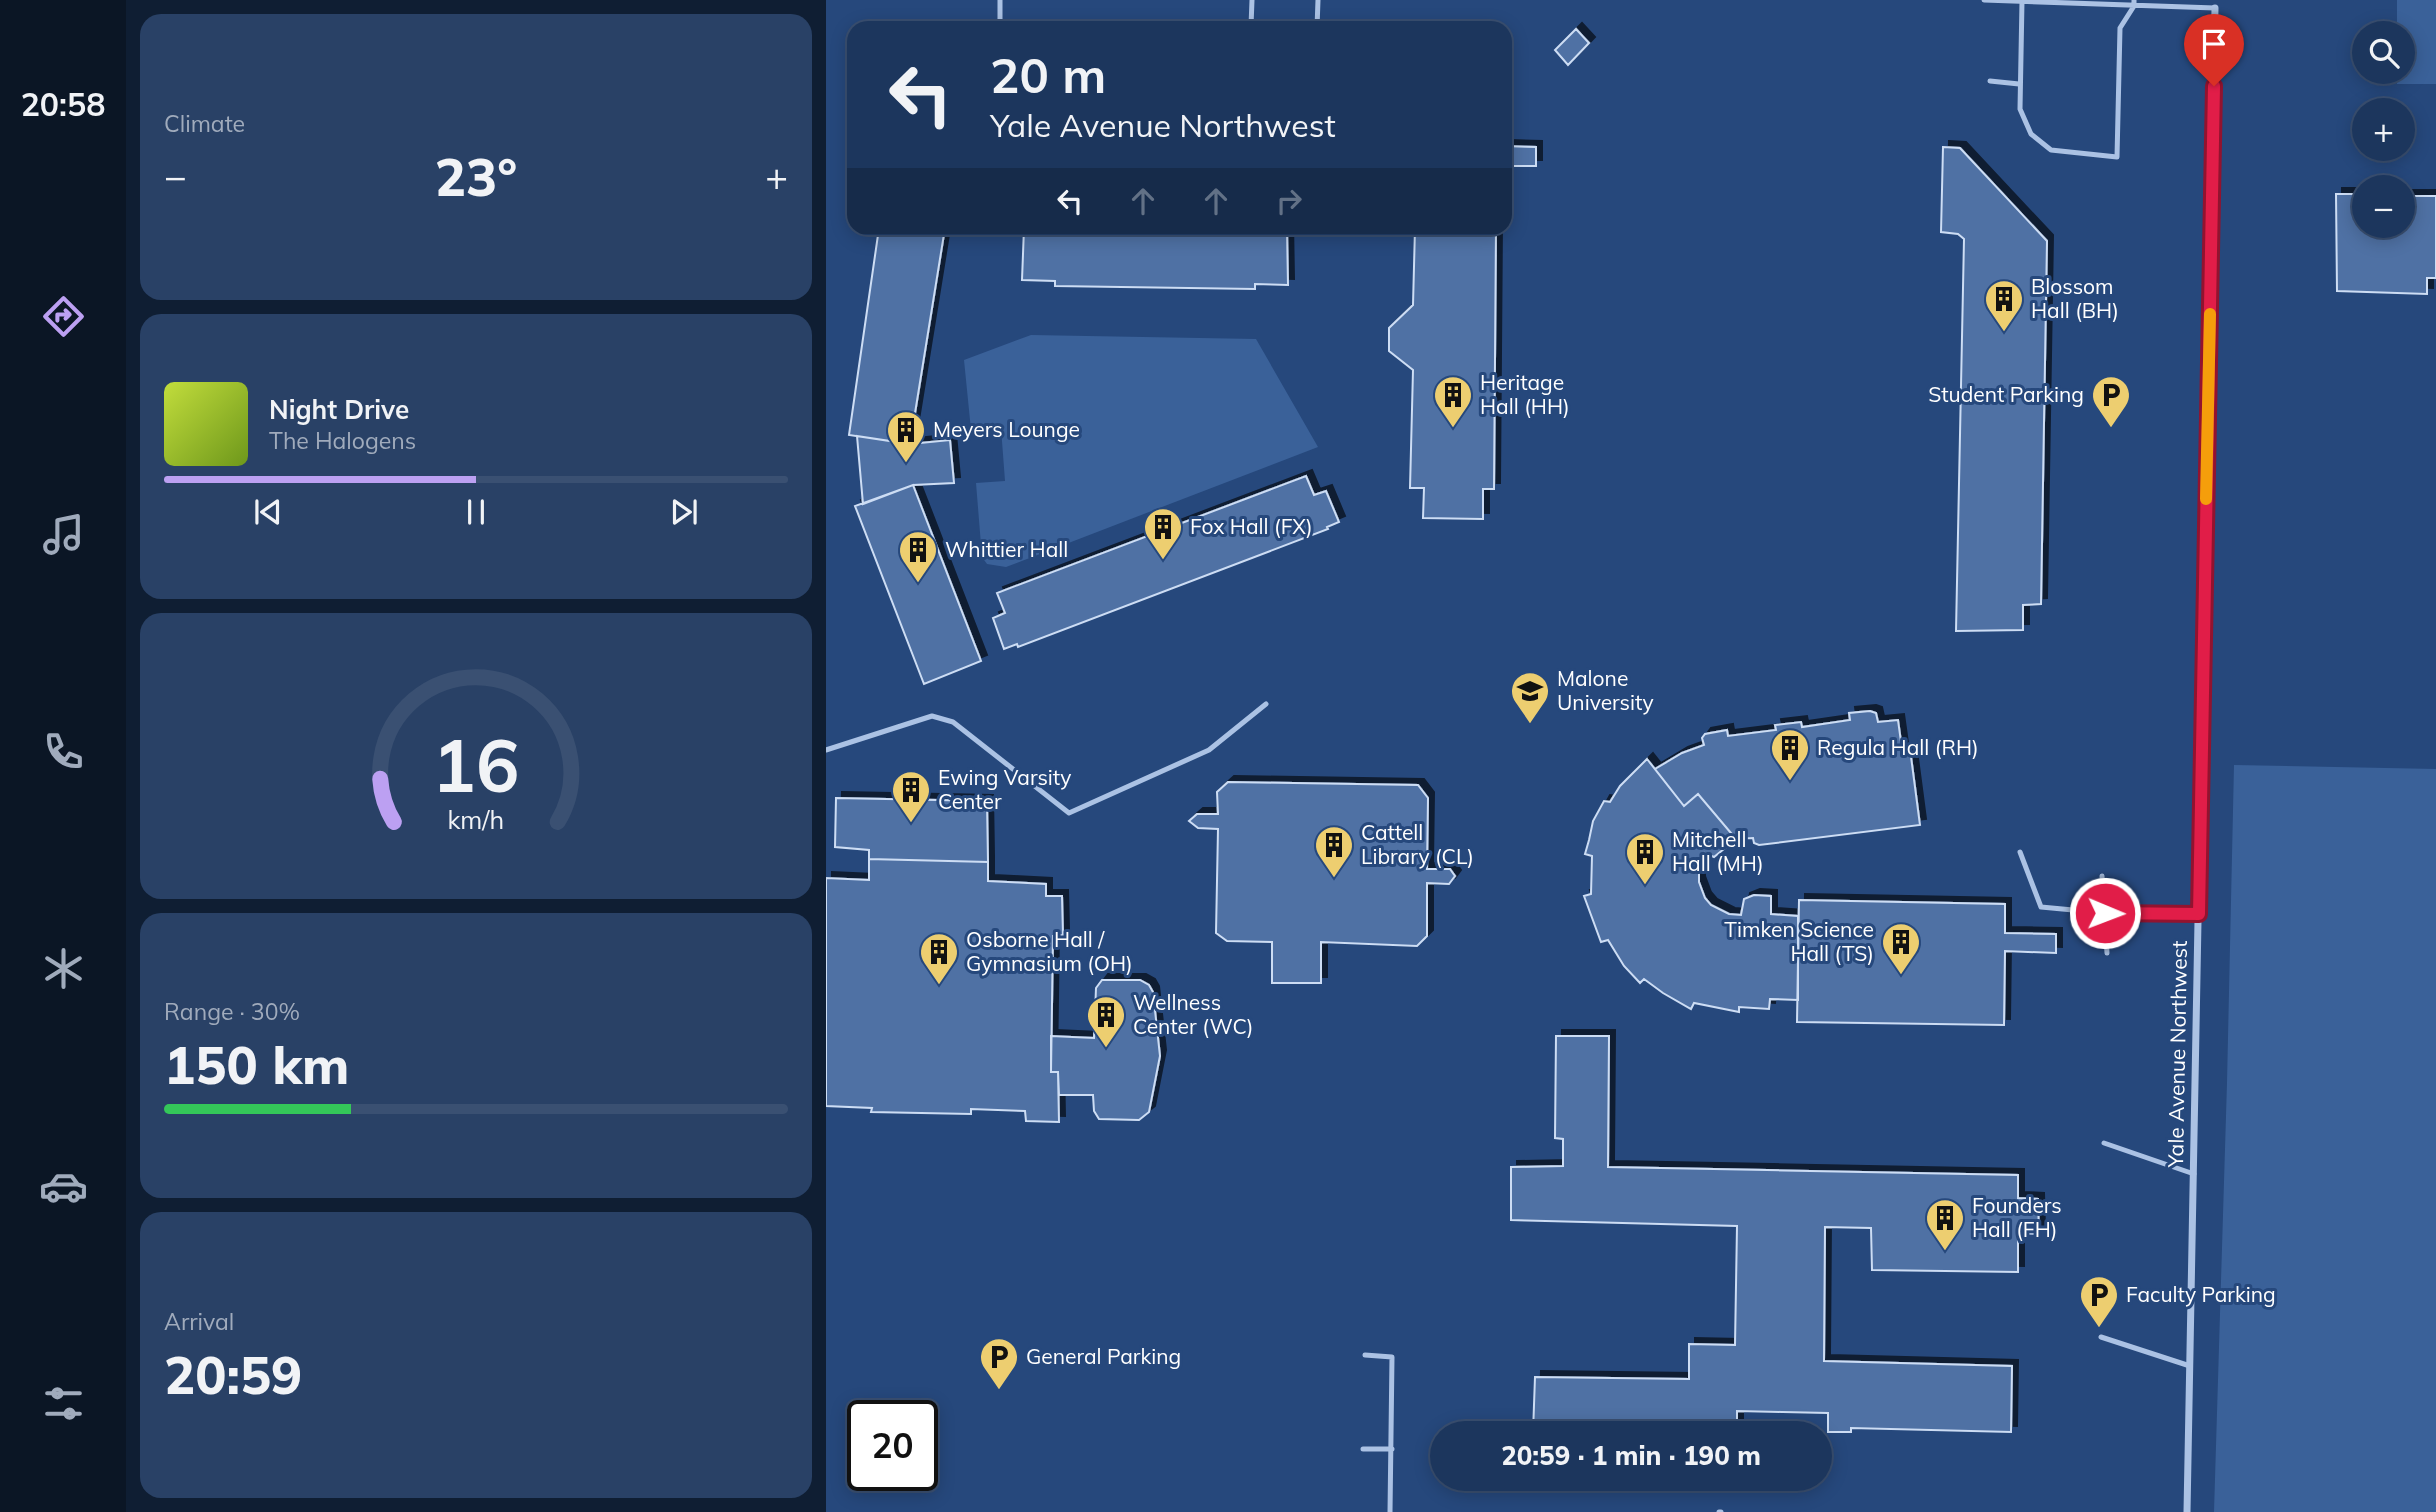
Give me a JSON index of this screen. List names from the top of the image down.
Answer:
{
  "streets": {
    "street": ["Yale Avenue Northwest"]
  },
  "places": {
    "building": [
      "Blossom Hall (BH)",
      "Heritage Hall (HH)",
      "Meyers Lounge",
      "Fox Hall (FX)",
      "Whittier Hall",
      "Regula Hall (RH)",
      "Ewing Varsity Center",
      "Cattell Library (CL)",
      "Mitchell Hall (MH)",
      "Timken Science Hall (TS)",
      "Osborne Hall / Gymnasium (OH)",
      "Wellness Center (WC)",
      "Founders Hall (FH)"
    ],
    "parking": ["Student Parking", "Faculty Parking", "General Parking"],
    "school or university": ["Malone University"]
  },
  "page": {
    "tabs": "20:58",
    "tile": [
      "Climate",
      ["Range · 30%", "150 km"],
      ["Arrival", "20:59"]
    ],
    "map_buttons": ["+", "−"],
    "turn": ["20 m", "Yale Avenue Northwest"],
    "heat": ["−", "23°", "+"],
    "song": ["Night Drive", "The Halogens"],
    "limit": "20",
    "trip": "20:59 · 1 min · 190 m",
    "gauge": ["16", "km/h"]
  }
}
